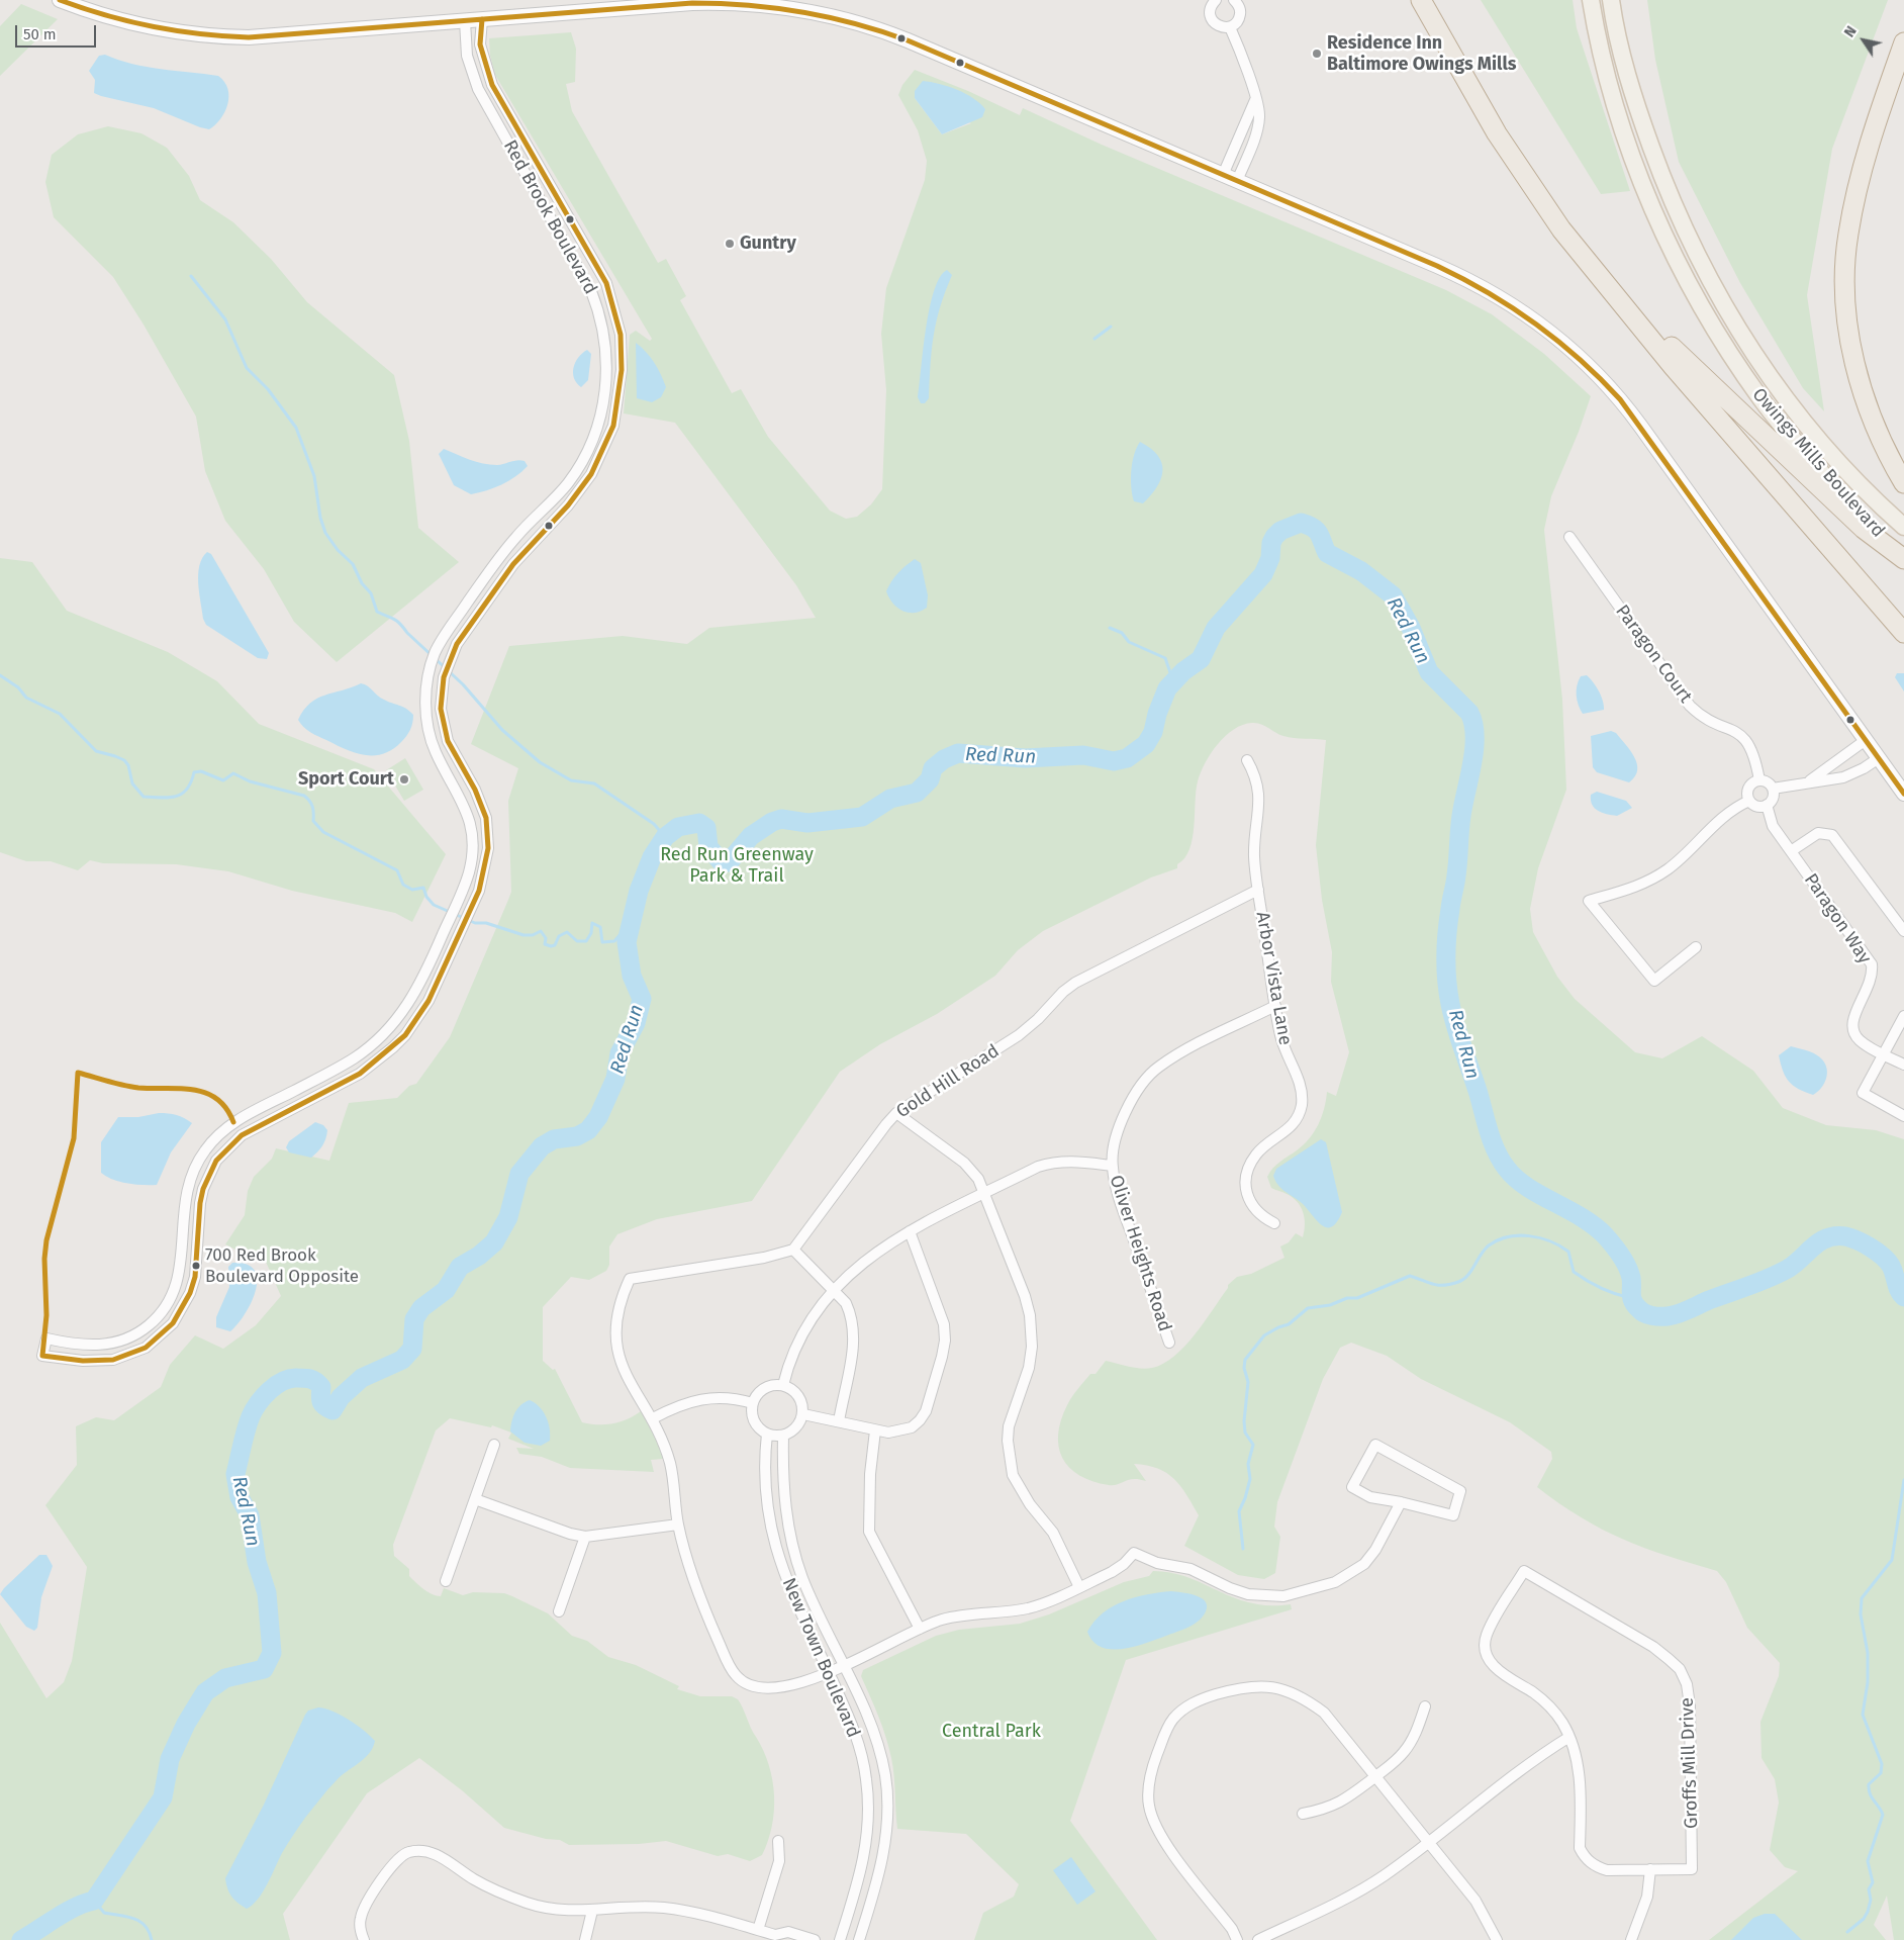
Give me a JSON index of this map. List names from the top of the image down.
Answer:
{
  "streets": {
    "main road": ["Owings Mills Boulevard"],
    "street": [
      "Red Brook Boulevard",
      "Paragon Court",
      "Paragon Way",
      "Arbor Vista Lane",
      "Gold Hill Road",
      "Oliver Heights Road",
      "New Town Boulevard",
      "Groffs Mill Drive"
    ]
  },
  "crossings": [
    ["Paragon Court", "Paragon Way"],
    ["Arbor Vista Lane", "Gold Hill Road"],
    ["Arbor Vista Lane", "Oliver Heights Road"]
  ],
  "water": ["Red Run"],
  "parks": ["Red Run Greenway Park & Trail", "Central Park"],
  "places": [
    "Residence Inn Baltimore Owings Mills",
    "Guntry",
    "Sport Court",
    "700 Red Brook Boulevard Opposite"
  ],
  "scale_bar": "50 m",
  "north": "top left"
}
